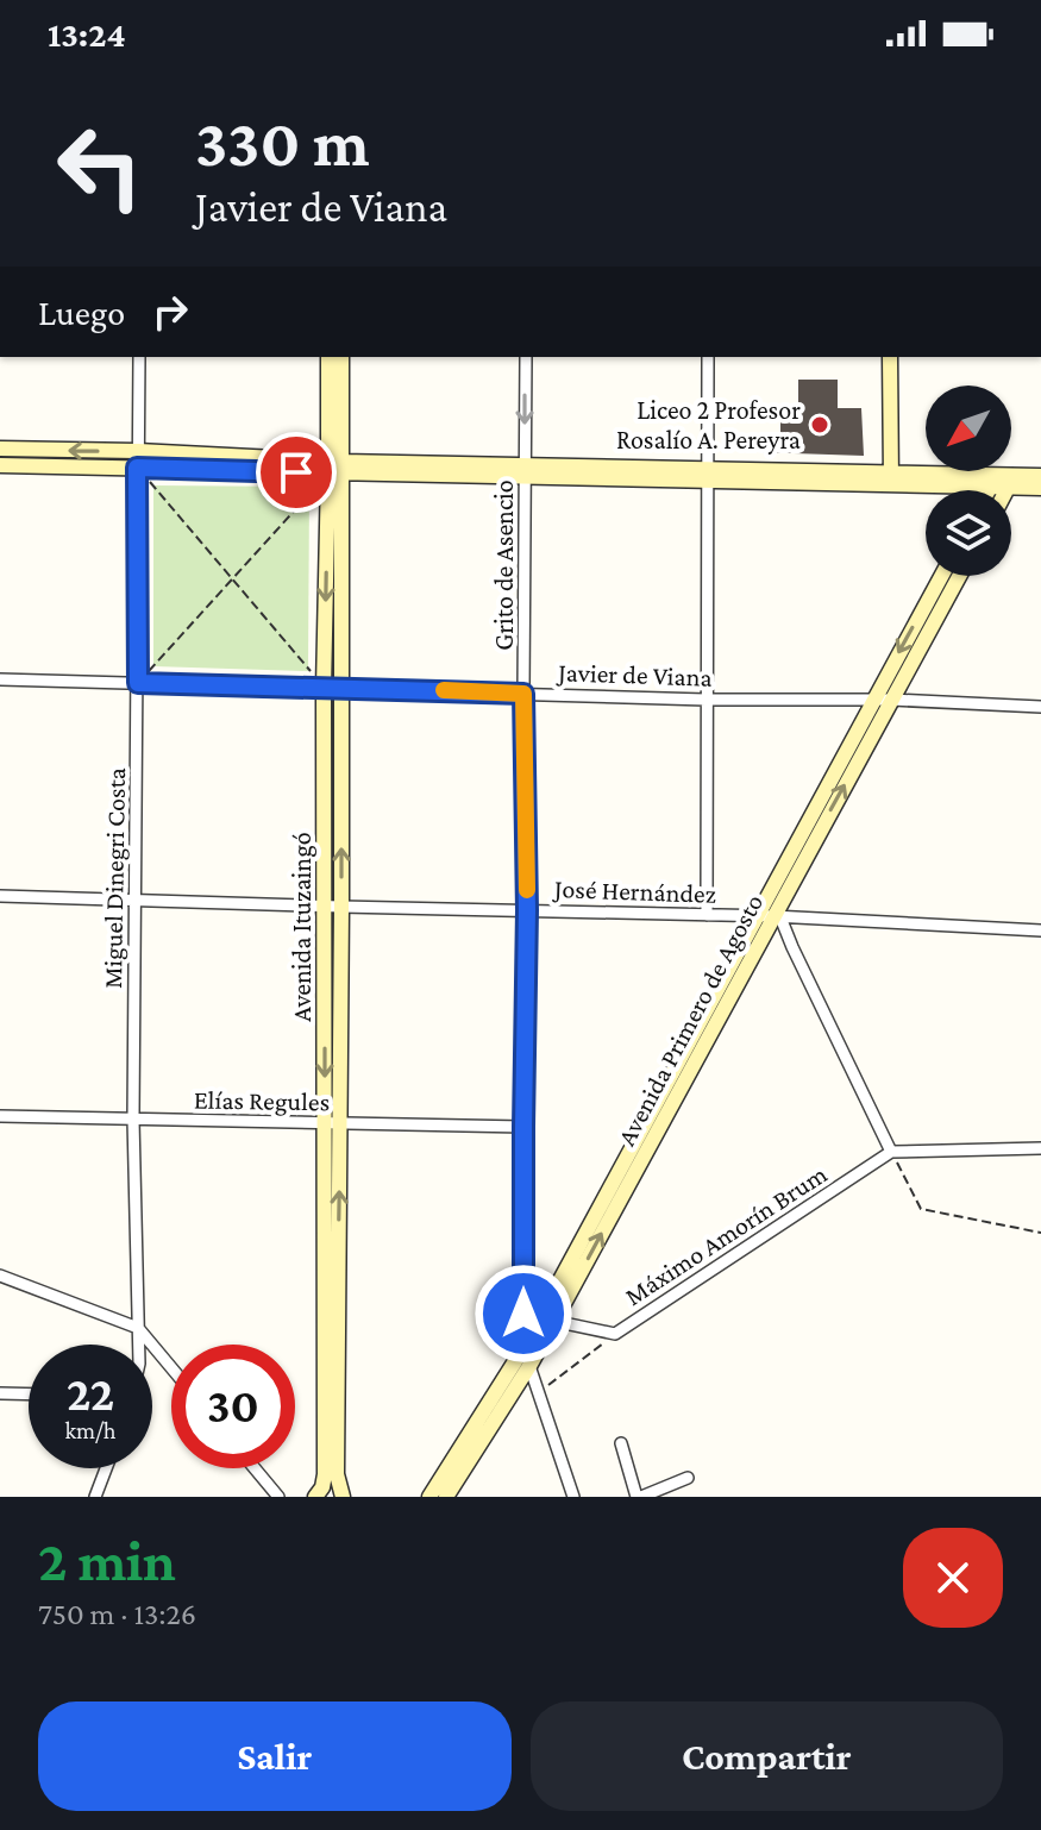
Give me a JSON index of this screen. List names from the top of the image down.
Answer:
{
  "streets": {
    "street": [
      "Grito de Asencio",
      "Javier de Viana",
      "Miguel Dinegri Costa",
      "José Hernández",
      "Avenida Ituzaingó",
      "Avenida Primero de Agosto",
      "Elías Regules",
      "Máximo Amorín Brum"
    ]
  },
  "crossings": [
    ["Grito de Asencio", "Javier de Viana"],
    ["Grito de Asencio", "José Hernández"],
    ["Grito de Asencio", "Avenida Primero de Agosto"],
    ["Grito de Asencio", "Elías Regules"],
    ["Grito de Asencio", "Máximo Amorín Brum"],
    ["Javier de Viana", "Miguel Dinegri Costa"],
    ["Javier de Viana", "Avenida Ituzaingó"],
    ["Javier de Viana", "Avenida Primero de Agosto"],
    ["Miguel Dinegri Costa", "José Hernández"],
    ["Miguel Dinegri Costa", "Elías Regules"],
    ["José Hernández", "Avenida Ituzaingó"],
    ["José Hernández", "Avenida Primero de Agosto"],
    ["Avenida Ituzaingó", "Elías Regules"],
    ["Avenida Primero de Agosto", "Máximo Amorín Brum"]
  ],
  "places": ["Liceo 2 Profesor Rosalío A. Pereyra"],
  "north": "bottom left",
  "page": {
    "status": "13:24",
    "turn": ["330 m", "Javier de Viana"],
    "then": "Luego",
    "speed": "22 km/h",
    "limit": "30",
    "heading": ["2 min", "750 m · 13:26"],
    "buttons": ["Salir", "Compartir"]
  }
}
